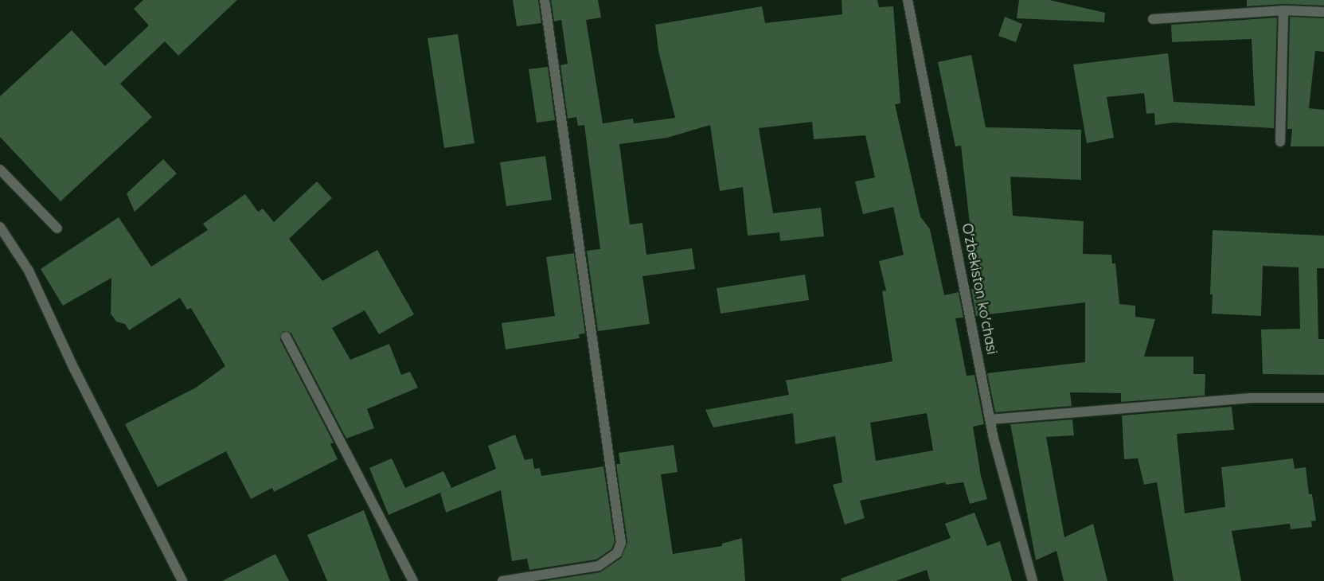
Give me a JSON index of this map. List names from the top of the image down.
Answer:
{
  "streets": {
    "street": ["O'zbekiston ko'chasi"]
  }
}
